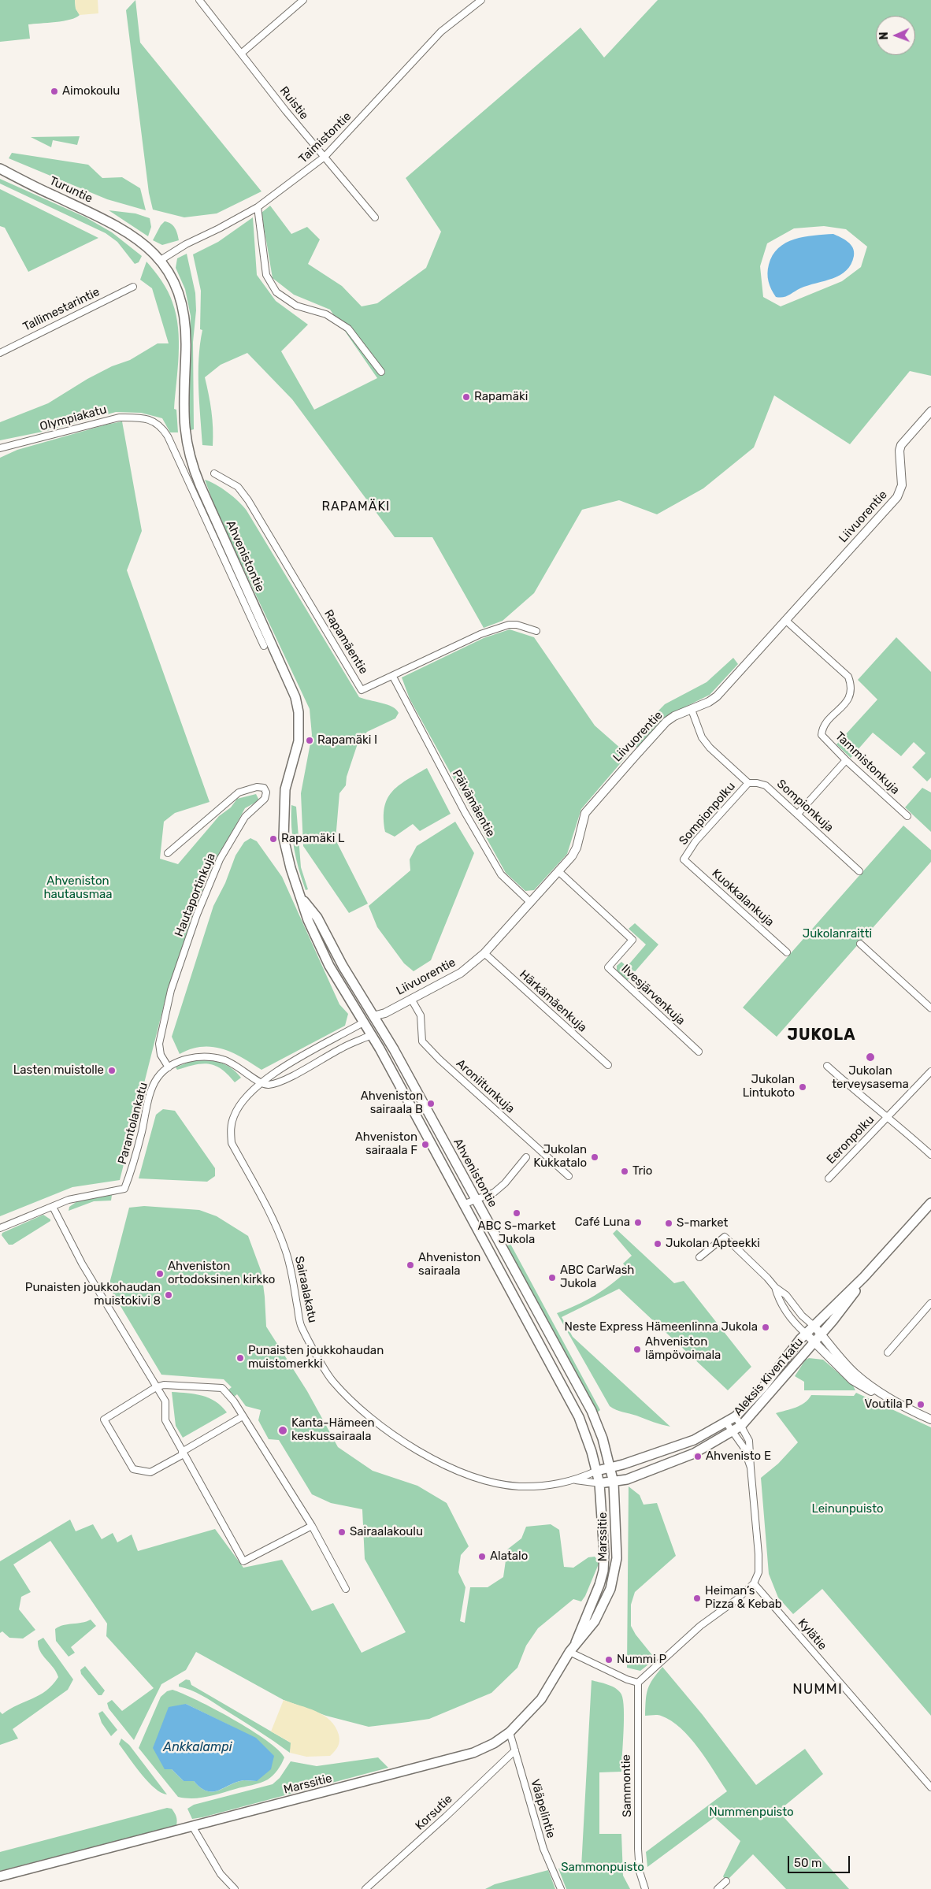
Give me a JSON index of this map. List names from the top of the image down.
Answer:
{
  "streets": {
    "main road": [
      "Turuntie",
      "Ahvenistontie",
      "Aleksis Kiven katu",
      "Marssitie"
    ],
    "street": [
      "Ruistie",
      "Taimistontie",
      "Tallimestarintie",
      "Olympiakatu",
      "Liivuorentie",
      "Rapamäentie",
      "Tammistonkuja",
      "Päivämäentie",
      "Sompionkuja",
      "Sompionpolku",
      "Hautaportinkuja",
      "Kuokkalankuja",
      "Ilvesjärvenkuja",
      "Härkämäenkuja",
      "Aroniitunkuja",
      "Parantolankatu",
      "Eeronpolku",
      "Sairaalakatu",
      "Kylätie",
      "Sammontie",
      "Vääpelintie",
      "Korsutie"
    ]
  },
  "crossings": [
    ["Ruistie", "Taimistontie"],
    ["Taimistontie", "Ahvenistontie"],
    ["Turuntie", "Ahvenistontie"],
    ["Liivuorentie", "Ahvenistontie"],
    ["Liivuorentie", "Tammistonkuja"],
    ["Liivuorentie", "Päivämäentie"],
    ["Liivuorentie", "Ilvesjärvenkuja"],
    ["Liivuorentie", "Härkämäenkuja"],
    ["Liivuorentie", "Aroniitunkuja"],
    ["Ahvenistontie", "Sairaalakatu"],
    ["Ahvenistontie", "Aleksis Kiven katu"],
    ["Ahvenistontie", "Marssitie"],
    ["Rapamäentie", "Päivämäentie"],
    ["Sompionkuja", "Sompionpolku"],
    ["Sompionpolku", "Kuokkalankuja"],
    ["Hautaportinkuja", "Parantolankatu"],
    ["Aleksis Kiven katu", "Marssitie"],
    ["Marssitie", "Vääpelintie"],
    ["Vääpelintie", "Korsutie"]
  ],
  "districts": ["RAPAMÄKI", "JUKOLA", "NUMMI"],
  "water": ["Ankkalampi"],
  "parks": [
    "Ahveniston hautausmaa",
    "Jukolanraitti",
    "Leinunpuisto",
    "Nummenpuisto",
    "Sammonpuisto"
  ],
  "places": [
    "Aimokoulu",
    "Rapamäki",
    "Rapamäki I",
    "Rapamäki L",
    "Jukolan terveysasema",
    "Lasten muistolle",
    "Jukolan Lintukoto",
    "Ahveniston sairaala B",
    "Ahveniston sairaala F",
    "Jukolan Kukkatalo",
    "Trio",
    "ABC S-market Jukola",
    "Café Luna",
    "S-market",
    "Jukolan Apteekki",
    "Ahveniston sairaala",
    "Ahveniston ortodoksinen kirkko",
    "ABC CarWash Jukola",
    "Punaisten joukkohaudan muistokivi 8",
    "Neste Express Hämeenlinna Jukola",
    "Ahveniston lämpövoimala",
    "Punaisten joukkohaudan muistomerkki",
    "Voutila P",
    "Kanta-Hämeen keskussairaala",
    "Ahvenisto E",
    "Sairaalakoulu",
    "Alatalo",
    "Heiman’s Pizza & Kebab",
    "Nummi P"
  ],
  "scale_bar": "50 m",
  "north": "left"
}
